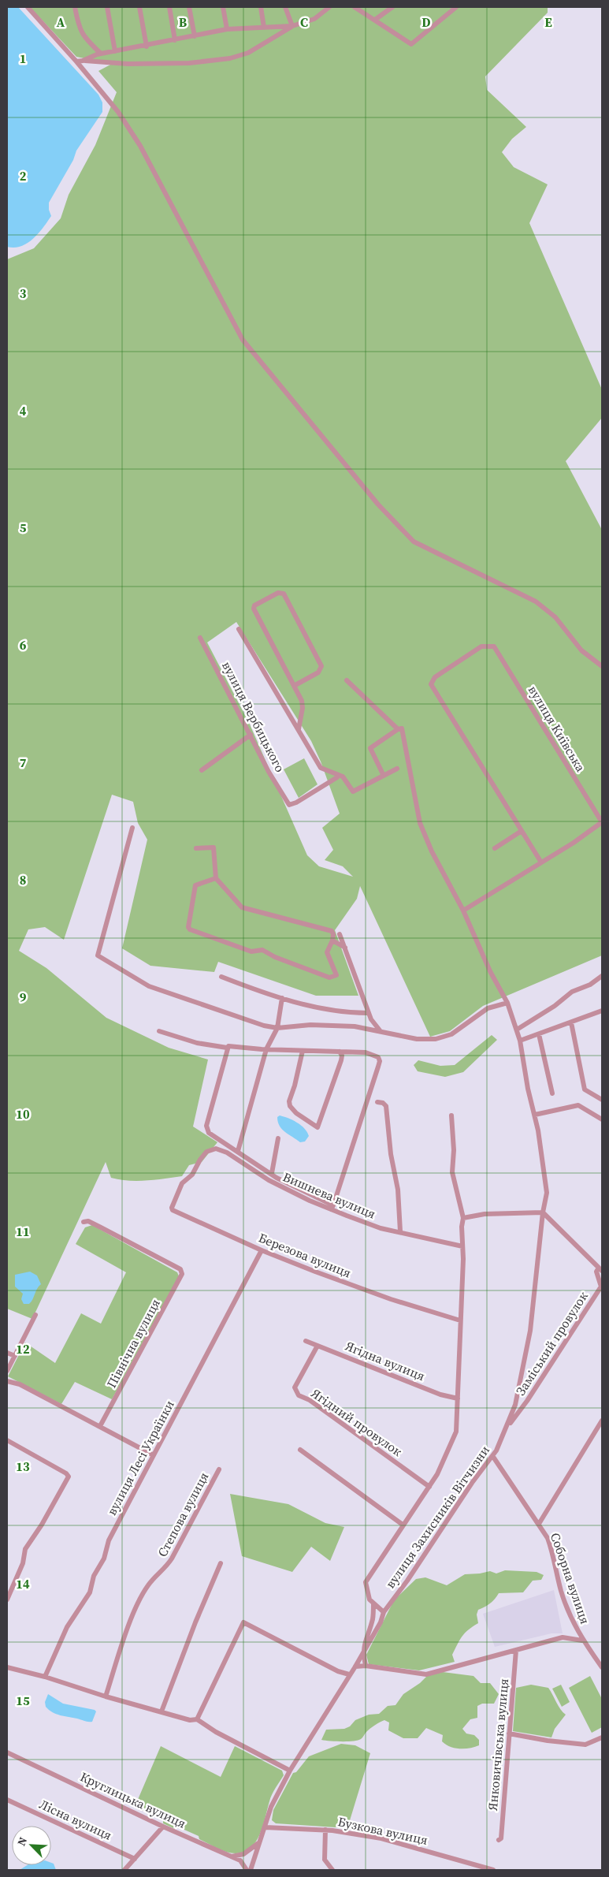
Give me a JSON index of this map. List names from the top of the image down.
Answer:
{
  "streets": {
    "street": [
      "вулиця Вербицького",
      "вулиця Київська",
      "Вишнева вулиця",
      "Березова вулиця",
      "Північна вулиця",
      "Заміський провулок",
      "Ягідна вулиця",
      "Ягідний провулок",
      "вулиця Лесі Українки",
      "Степова вулиця",
      "вулиця Захисників Вітчизни",
      "Соборна вулиця",
      "Янковичівська вулиця",
      "Круглицька вулиця",
      "Лісна вулиця",
      "Бузкова вулиця"
    ]
  },
  "crossings": [
    ["Вишнева вулиця", "Березова вулиця"],
    ["Вишнева вулиця", "вулиця Захисників Вітчизни"],
    ["Березова вулиця", "вулиця Лесі Українки"],
    ["Березова вулиця", "вулиця Захисників Вітчизни"],
    ["Заміський провулок", "вулиця Захисників Вітчизни"],
    ["Ягідна вулиця", "Ягідний провулок"],
    ["Ягідна вулиця", "вулиця Захисників Вітчизни"],
    ["Ягідний провулок", "вулиця Захисників Вітчизни"],
    ["вулиця Захисників Вітчизни", "Соборна вулиця"]
  ],
  "north": "top left",
  "grid": {
    "columns": [
      "A",
      "B",
      "C",
      "D",
      "E"
    ],
    "rows": [
      "1",
      "2",
      "3",
      "4",
      "5",
      "6",
      "7",
      "8",
      "9",
      "10",
      "11",
      "12",
      "13",
      "14",
      "15"
    ]
  }
}
